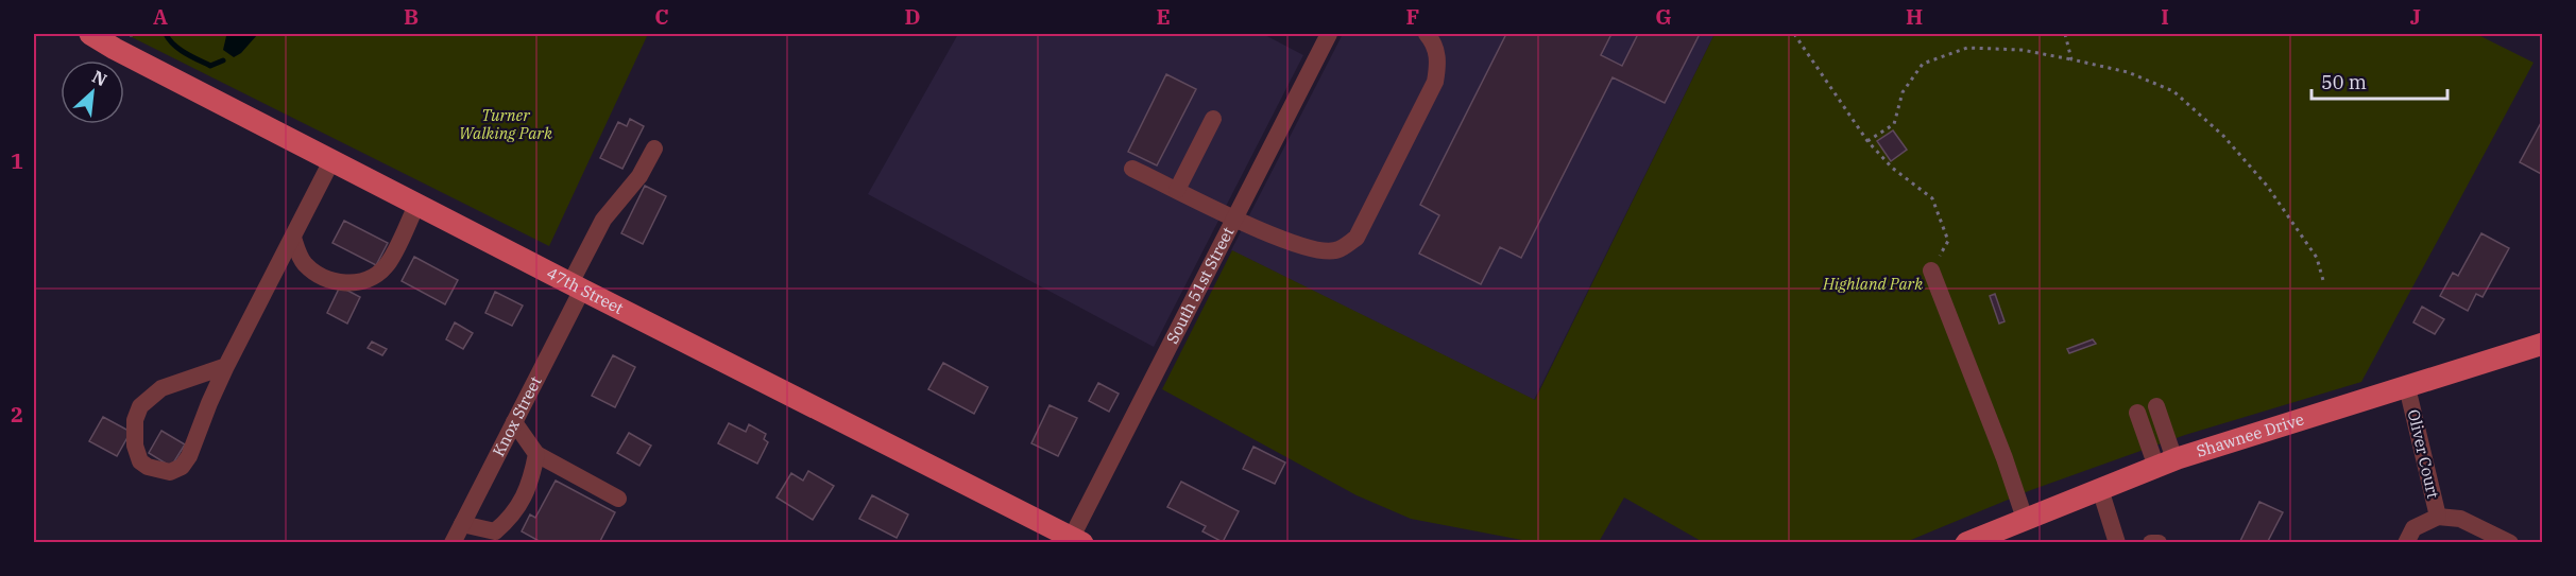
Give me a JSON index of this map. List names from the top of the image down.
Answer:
{
  "streets": {
    "main road": ["47th Street", "Shawnee Drive"],
    "street": ["South 51st Street", "Knox Street", "Oliver Court"]
  },
  "crossings": [
    ["South 51st Street", "47th Street"],
    ["47th Street", "Knox Street"],
    ["Shawnee Drive", "Oliver Court"]
  ],
  "parks": ["Turner Walking Park", "Highland Park"],
  "scale_bar": "50 m",
  "north": "top right",
  "grid": {
    "columns": [
      "A",
      "B",
      "C",
      "D",
      "E",
      "F",
      "G",
      "H",
      "I",
      "J"
    ],
    "rows": ["1", "2"]
  }
}
